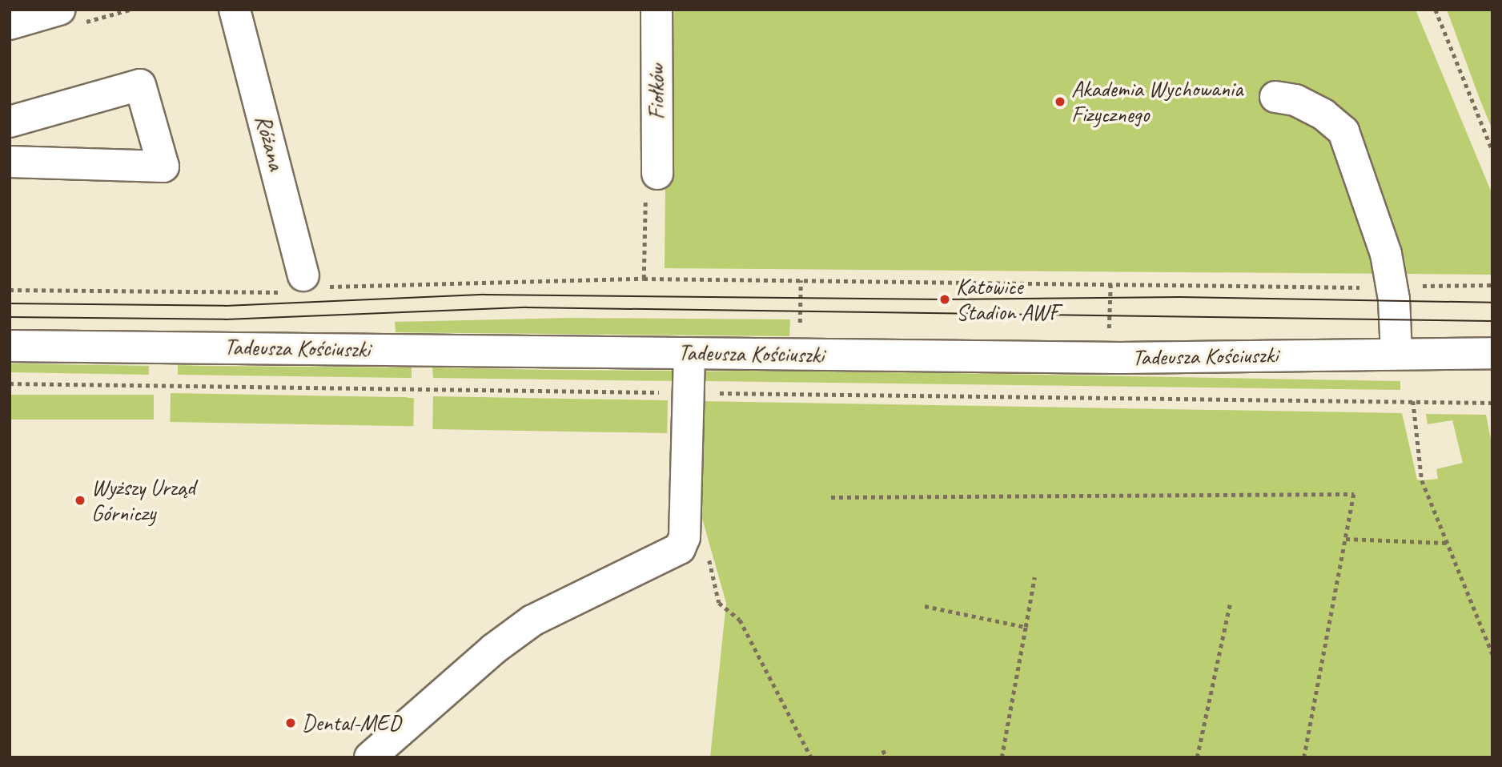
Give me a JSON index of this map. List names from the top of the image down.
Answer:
{
  "streets": {
    "street": ["Fiołków", "Różana", "Tadeusza Kościuszki"]
  },
  "places": [
    "Akademia Wychowania Fizycznego",
    "Katowice Stadion AWF",
    "Wyższy Urząd Górniczy",
    "Dental-MED"
  ]
}
